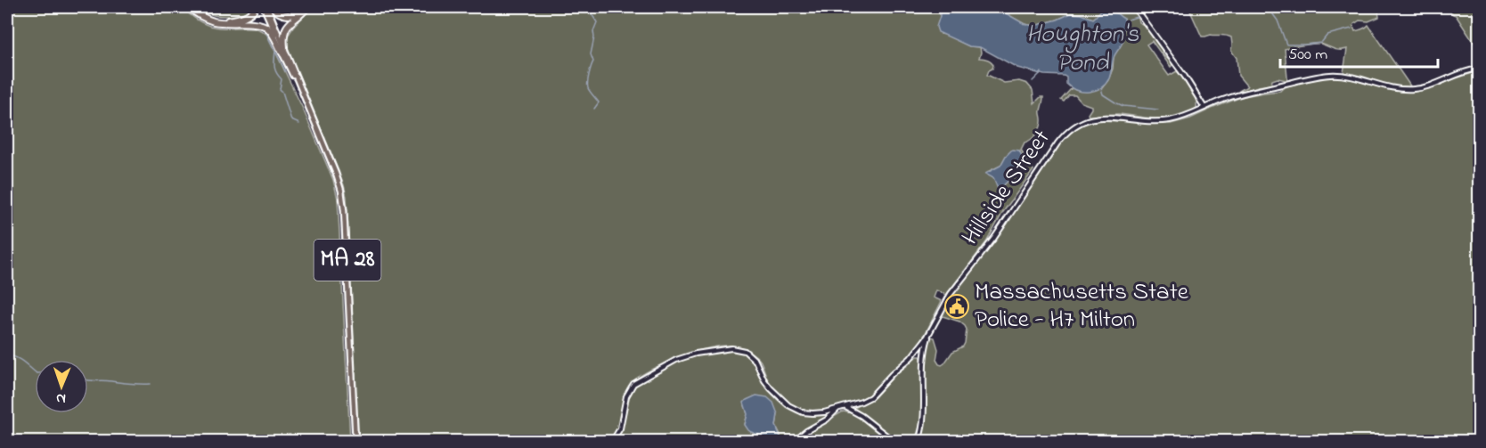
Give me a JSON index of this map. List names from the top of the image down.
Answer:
{
  "streets": {
    "main road": ["Hillside Street", "MA 28"]
  },
  "water": ["Houghton's Pond"],
  "places": {
    "public building": ["Massachusetts State Police - H7 Milton"]
  },
  "scale_bar": "500 m",
  "north": "bottom"
}
